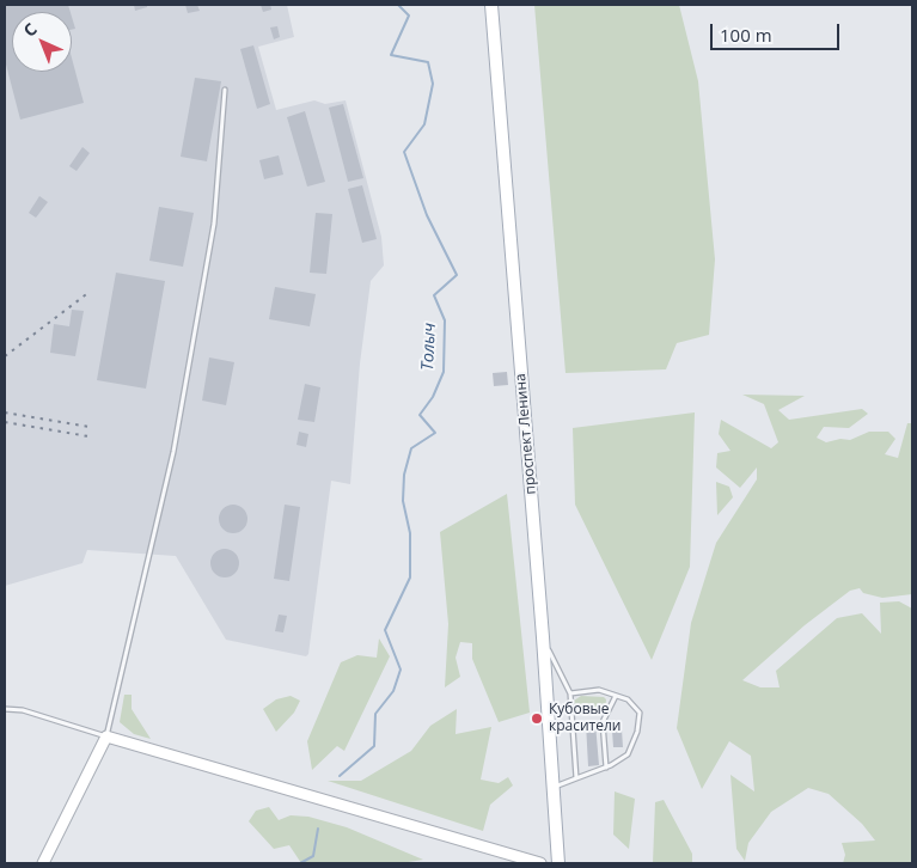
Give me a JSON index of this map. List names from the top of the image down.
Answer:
{
  "streets": {
    "main road": ["проспект Ленина"]
  },
  "water": ["Толыч"],
  "places": ["Кубовые красители"],
  "scale_bar": "100 m",
  "north": "top left"
}
